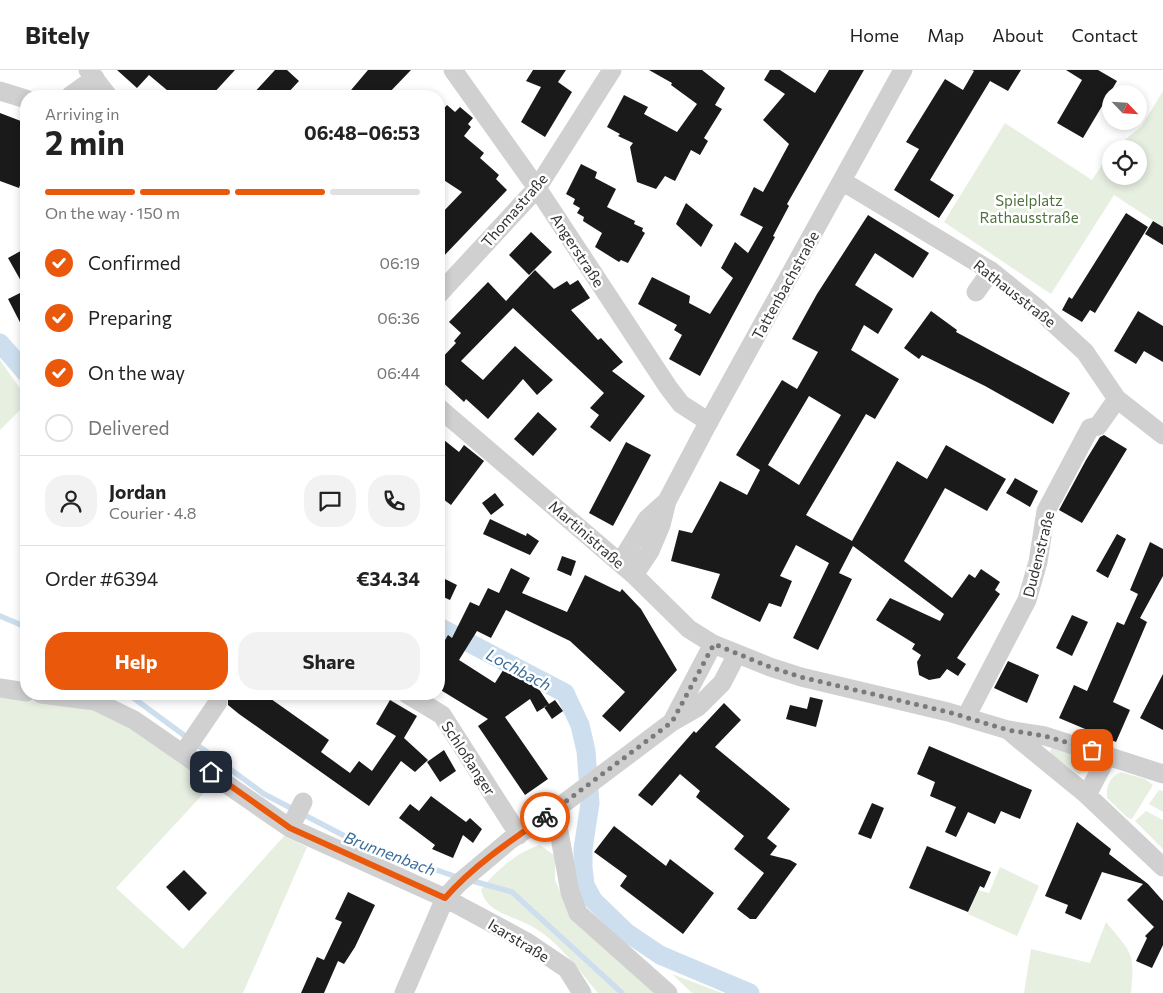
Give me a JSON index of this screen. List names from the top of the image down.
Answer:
{
  "streets": {
    "street": [
      "Thomastraße",
      "Angerstraße",
      "Tattenbachstraße",
      "Rathausstraße",
      "Martinistraße",
      "Dudenstraße",
      "Schloßanger",
      "Isarstraße"
    ]
  },
  "crossings": [
    ["Thomastraße", "Angerstraße"],
    ["Angerstraße", "Tattenbachstraße"],
    ["Tattenbachstraße", "Rathausstraße"],
    ["Tattenbachstraße", "Martinistraße"],
    ["Rathausstraße", "Dudenstraße"],
    ["Martinistraße", "Dudenstraße"]
  ],
  "water": ["Lochbach", "Brunnenbach"],
  "parks": ["Spielplatz Rathausstraße"],
  "north": "bottom right",
  "page": {
    "header": "Bitely",
    "nav": [
      "Home",
      "Map",
      "About",
      "Contact"
    ],
    "heading": ["2 min", "Arriving in", "06:48–06:53"],
    "panel": [
      "Jordan",
      "Courier · 4.8",
      "Order #6394",
      "€34.34"
    ],
    "bar": "On the way · 150 m",
    "list": [
      ["Confirmed", "06:19"],
      ["Preparing", "06:36"],
      ["On the way", "06:44"],
      "Delivered"
    ],
    "buttons": ["Help", "Share"]
  }
}
